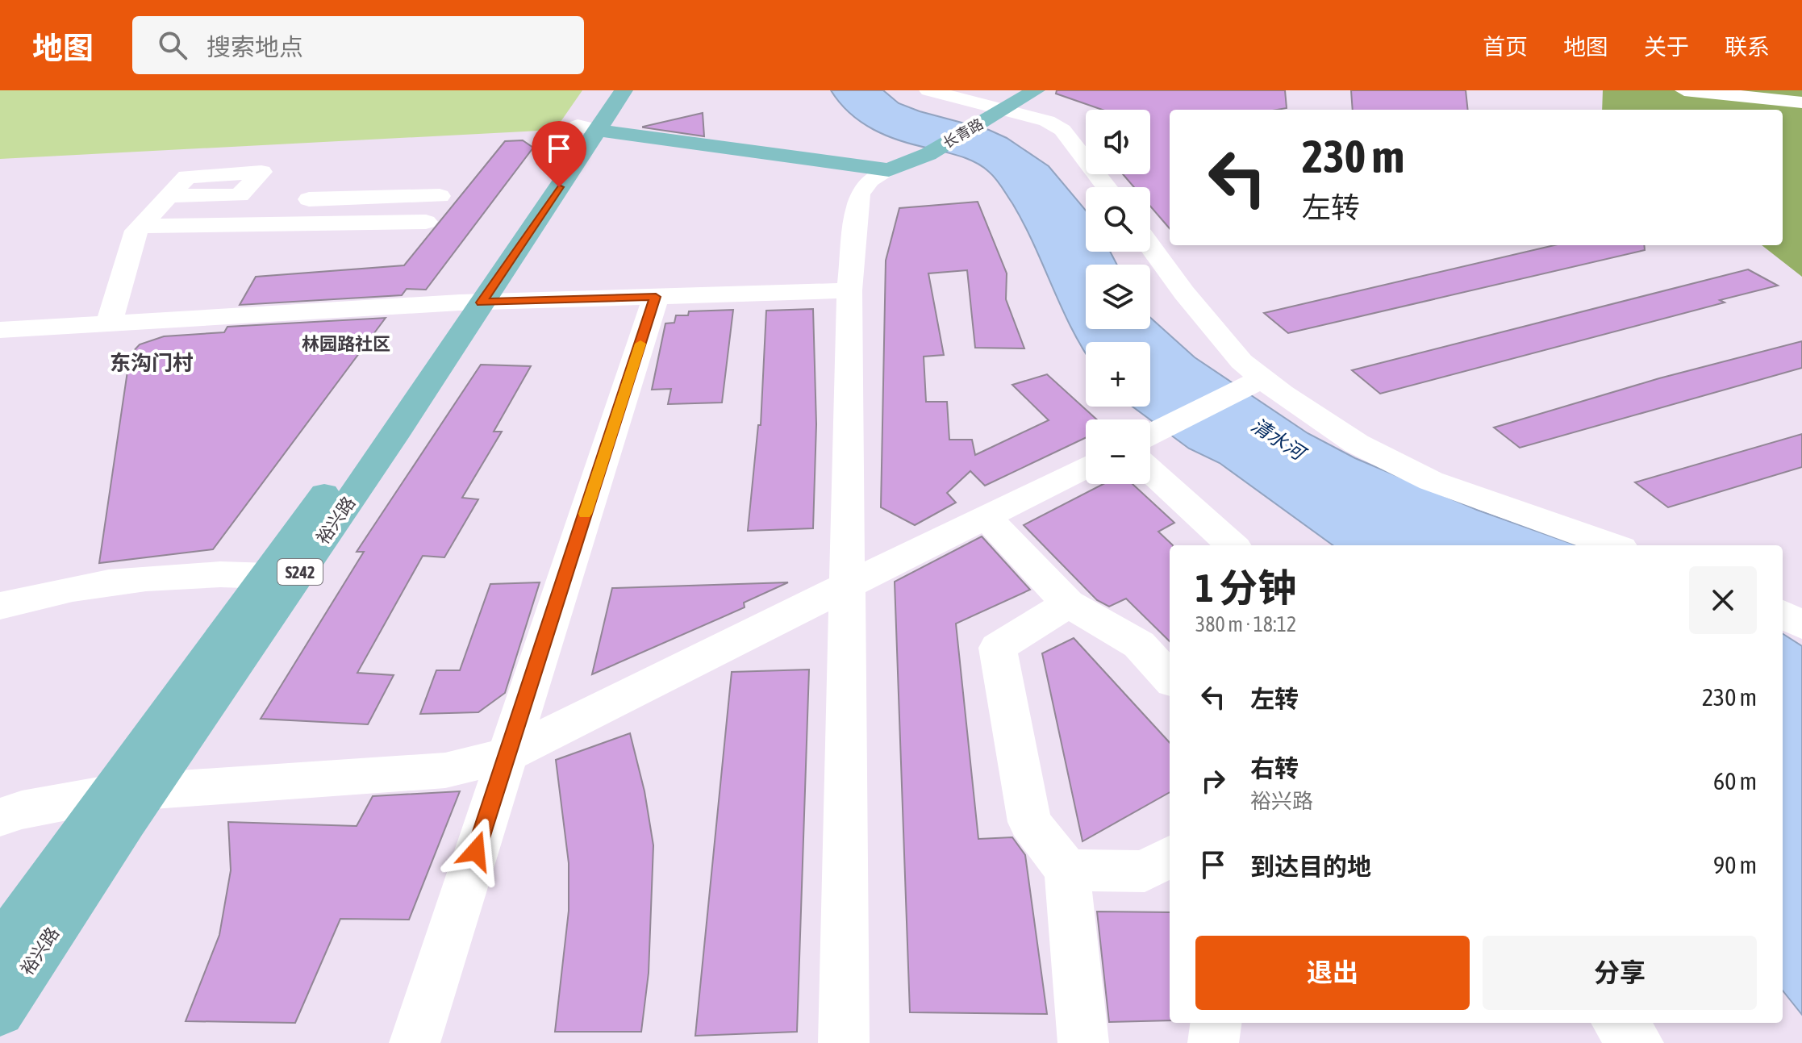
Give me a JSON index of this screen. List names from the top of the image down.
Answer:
{
  "streets": {
    "main road": ["长青路", "裕兴路", "S242"]
  },
  "districts": ["林园路社区", "东沟门村"],
  "water": ["清水河"],
  "page": {
    "header": "地图",
    "search": "搜索地点",
    "nav": [
      "首页",
      "地图",
      "关于",
      "联系"
    ],
    "map_buttons": ["+", "−"],
    "turn": ["230 m", "左转"],
    "heading": ["1 分钟", "380 m · 18:12"],
    "list": [
      {
        "name": "左转",
        "value": "230 m"
      },
      {
        "name": "右转",
        "note": "裕兴路",
        "value": "60 m"
      },
      {
        "name": "到达目的地",
        "value": "90 m"
      }
    ],
    "buttons": ["退出", "分享"]
  }
}
